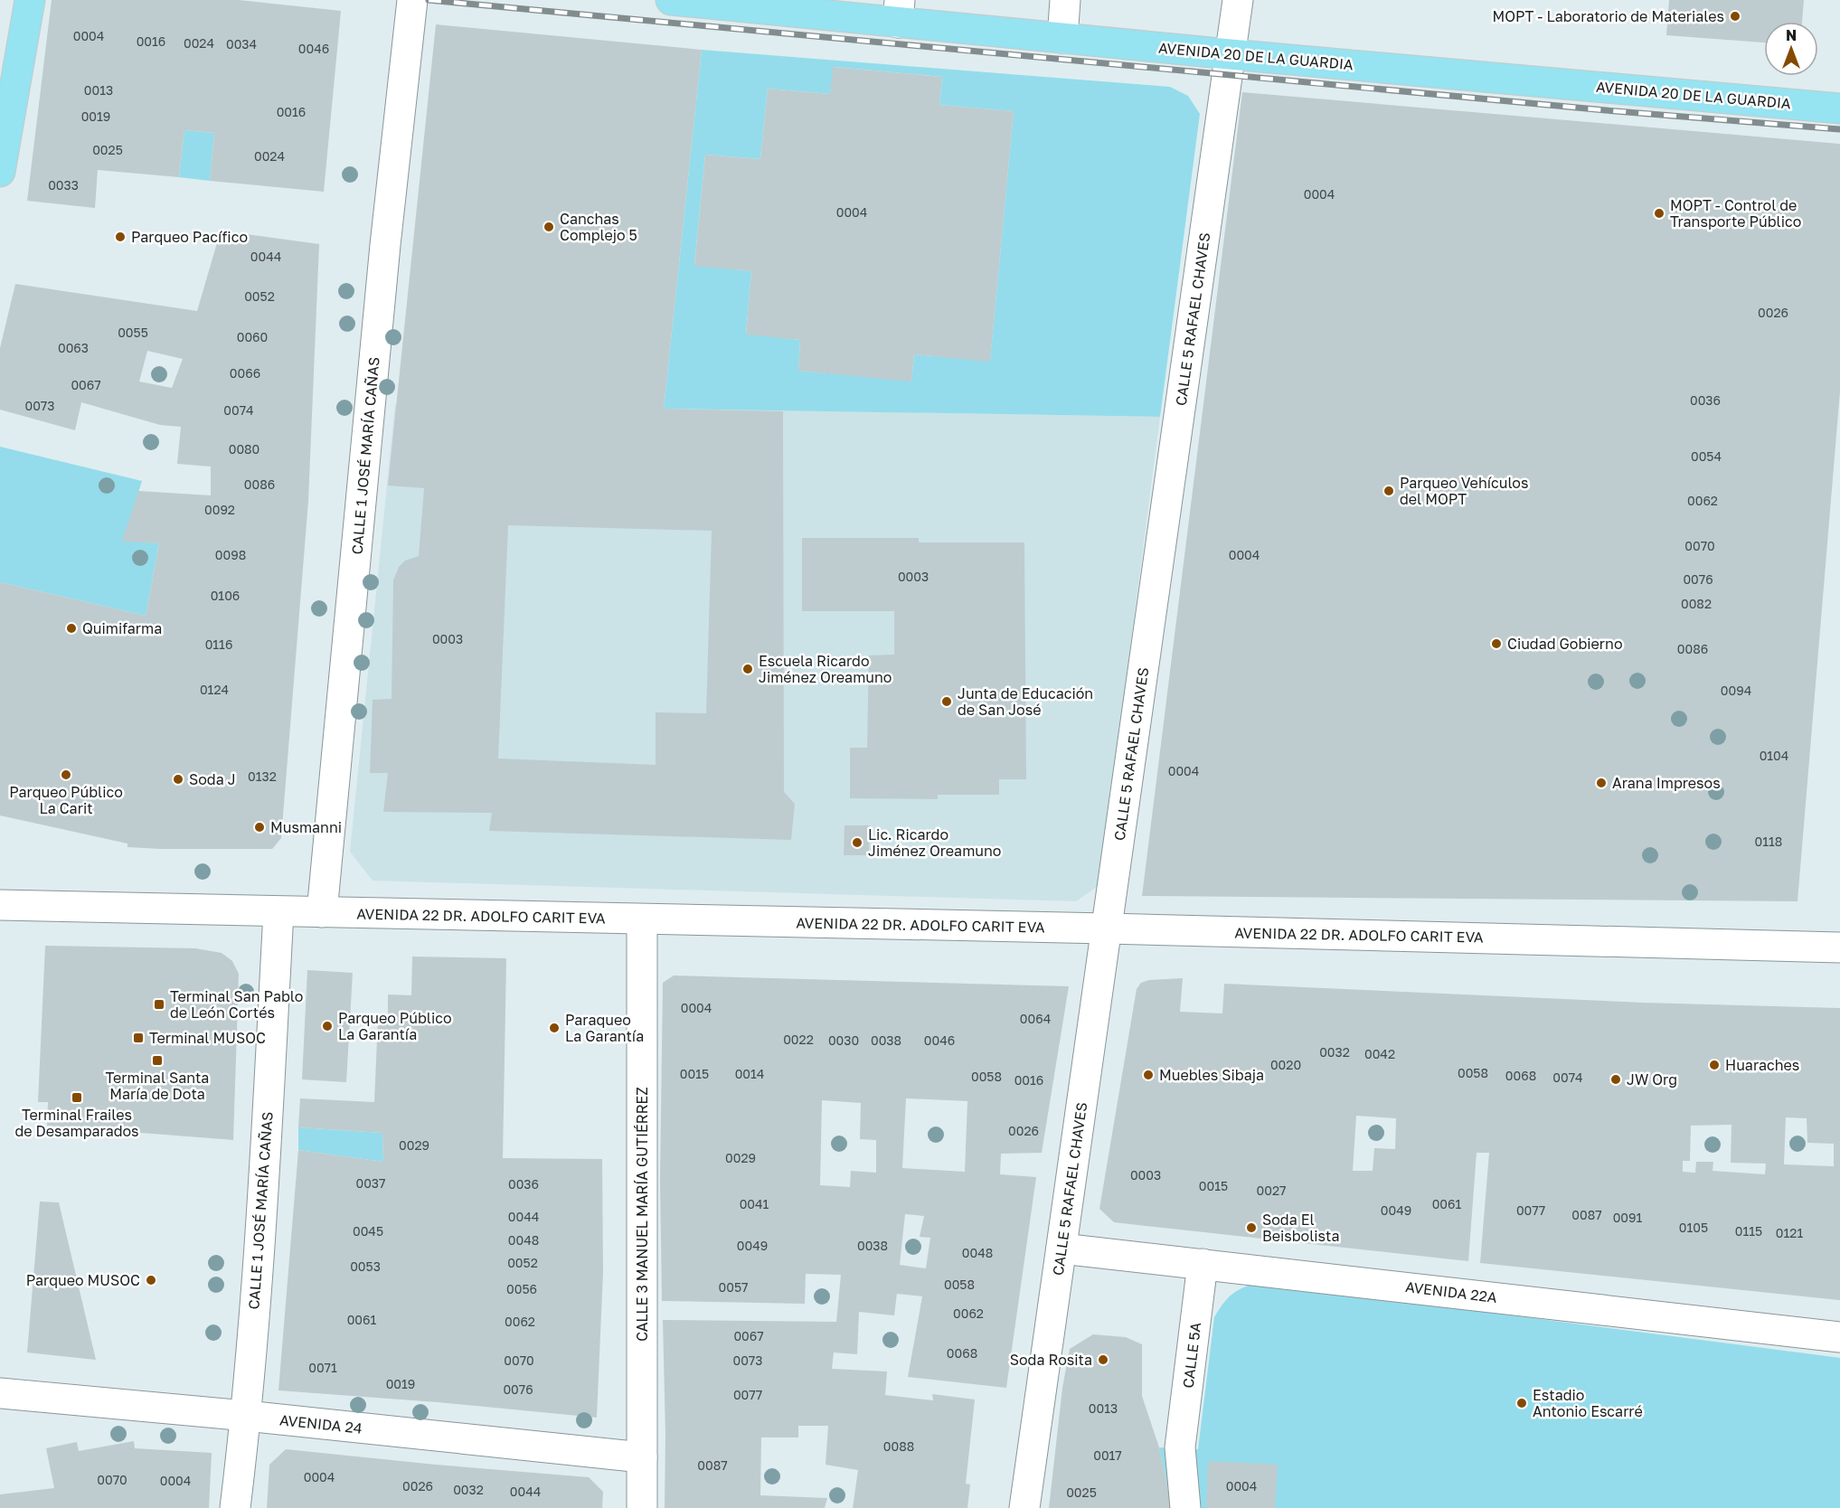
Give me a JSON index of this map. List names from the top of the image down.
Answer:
{
  "streets": {
    "main road": ["AVENIDA 20 DE LA GUARDIA"],
    "street": [
      "CALLE 5 RAFAEL CHAVES",
      "CALLE 1 JOSÉ MARÍA CAÑAS",
      "AVENIDA 22 DR. ADOLFO CARIT EVA",
      "CALLE 3 MANUEL MARÍA GUTIÉRREZ",
      "AVENIDA 22A",
      "CALLE 5A",
      "AVENIDA 24"
    ]
  },
  "crossings": [
    ["AVENIDA 20 DE LA GUARDIA", "CALLE 5 RAFAEL CHAVES"],
    ["CALLE 5 RAFAEL CHAVES", "AVENIDA 22 DR. ADOLFO CARIT EVA"],
    ["CALLE 5 RAFAEL CHAVES", "AVENIDA 22A"],
    ["CALLE 1 JOSÉ MARÍA CAÑAS", "AVENIDA 22 DR. ADOLFO CARIT EVA"],
    ["CALLE 1 JOSÉ MARÍA CAÑAS", "AVENIDA 24"],
    ["AVENIDA 22 DR. ADOLFO CARIT EVA", "CALLE 3 MANUEL MARÍA GUTIÉRREZ"],
    ["CALLE 3 MANUEL MARÍA GUTIÉRREZ", "AVENIDA 24"],
    ["AVENIDA 22A", "CALLE 5A"]
  ],
  "places": {
    "other": [
      "MOPT - Laboratorio de Materiales",
      "MOPT - Control de Transporte Público",
      "Canchas Complejo 5",
      "Parqueo Pacífico",
      "Parqueo Vehículos del MOPT",
      "Quimifarma",
      "Ciudad Gobierno",
      "Escuela Ricardo Jiménez Oreamuno",
      "Junta de Educación de San José",
      "Parqueo Público La Carit",
      "Soda J",
      "Arana Impresos",
      "Musmanni",
      "Lic. Ricardo Jiménez Oreamuno",
      "Parqueo Público La Garantía",
      "Paraqueo La Garantía",
      "Huaraches",
      "Muebles Sibaja",
      "JW Org",
      "Soda El Beisbolista",
      "Parqueo MUSOC",
      "Soda Rosita",
      "Estadio Antonio Escarré"
    ],
    "transit": [
      "Terminal San Pablo de León Cortés",
      "Terminal MUSOC",
      "Terminal Santa María de Dota",
      "Terminal Frailes de Desamparados"
    ]
  },
  "house_numbers": [
    "0004",
    "0016",
    "0024",
    "0034",
    "0046",
    "0013",
    "0016",
    "0019",
    "0025",
    "0024",
    "0033",
    "0004",
    "0004",
    "0044",
    "0052",
    "0026",
    "0055",
    "0060",
    "0063",
    "0066",
    "0067",
    "0036",
    "0073",
    "0074",
    "0080",
    "0054",
    "0086",
    "0062",
    "0092",
    "0070",
    "0098",
    "0004",
    "0003",
    "0076",
    "0106",
    "0082",
    "0003",
    "0116",
    "0086",
    "0124",
    "0094",
    "0104",
    "0004",
    "0132",
    "0118",
    "0004",
    "0064",
    "0022",
    "0030",
    "0038",
    "0046",
    "0032",
    "0042",
    "0020",
    "0058",
    "0015",
    "0014",
    "0068",
    "0058",
    "0074",
    "0016",
    "0026",
    "0029",
    "0029",
    "0003",
    "0037",
    "0036",
    "0015",
    "0027",
    "0041",
    "0061",
    "0049",
    "0077",
    "0087",
    "0044",
    "0091",
    "0105",
    "0045",
    "0115",
    "0121",
    "0048",
    "0049",
    "0038",
    "0048",
    "0052",
    "0053",
    "0058",
    "0057",
    "0056",
    "0062",
    "0061",
    "0062",
    "0067",
    "0068",
    "0070",
    "0073",
    "0071",
    "0019",
    "0076",
    "0077",
    "0013",
    "0088",
    "0017",
    "0087",
    "0004",
    "0070",
    "0004",
    "0026",
    "0004",
    "0032",
    "0044",
    "0025"
  ],
  "north": "top"
}
